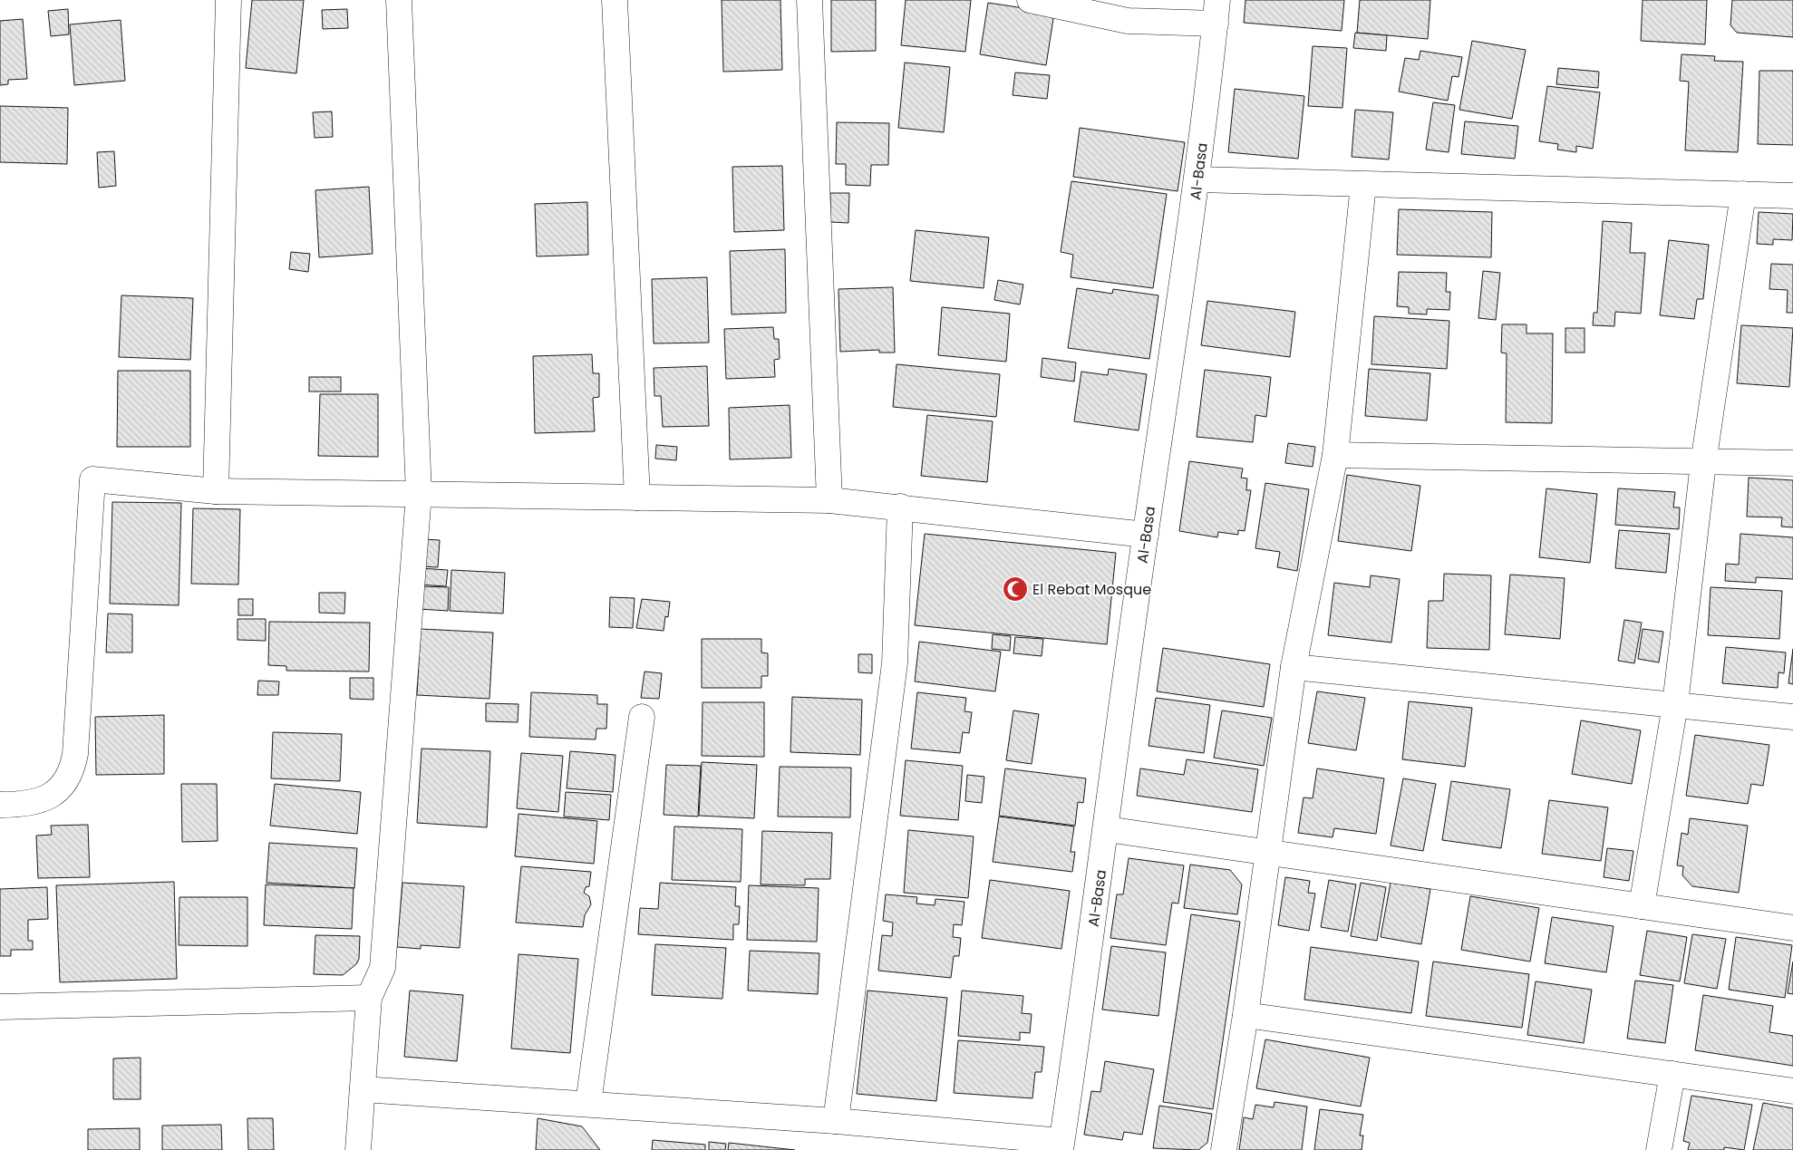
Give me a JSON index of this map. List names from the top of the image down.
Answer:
{
  "streets": {
    "street": ["Al-Basa"]
  },
  "places": {
    "mosque": ["El Rebat Mosque"]
  }
}
